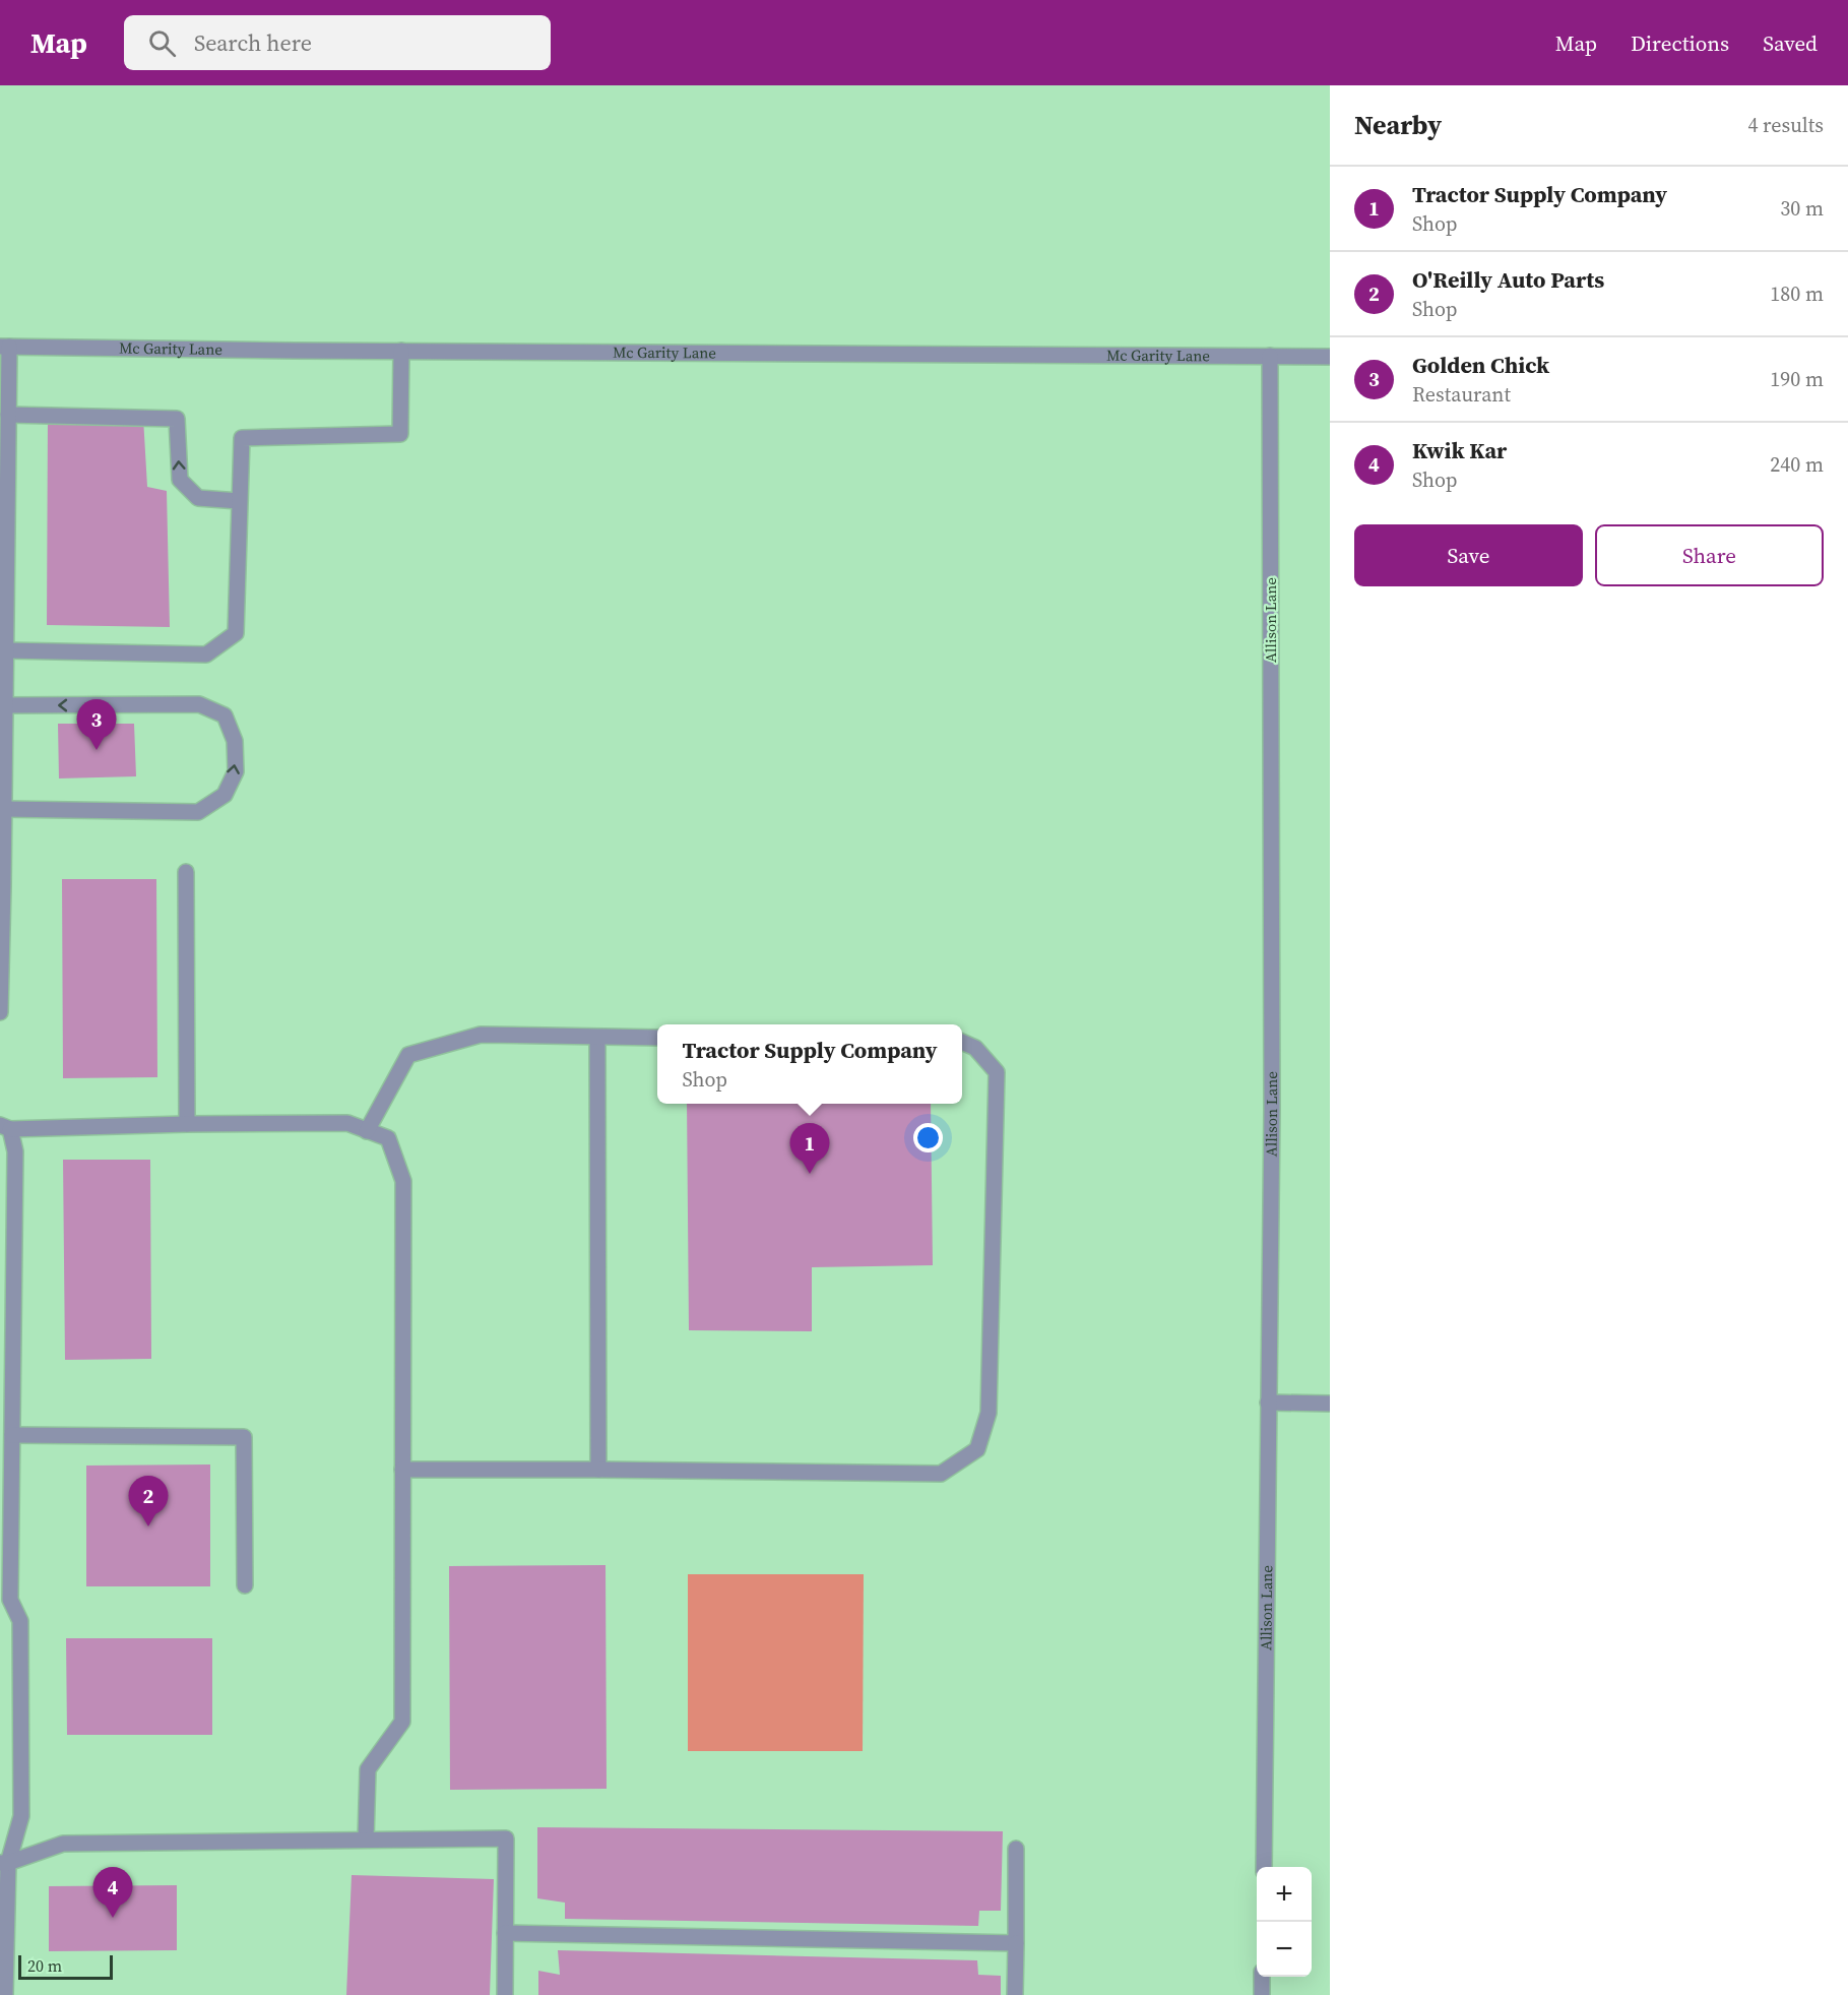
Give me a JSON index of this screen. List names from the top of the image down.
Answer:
{
  "streets": {
    "street": ["Mc Garity Lane", "Allison Lane"]
  },
  "crossings": [
    ["Mc Garity Lane", "Allison Lane"]
  ],
  "scale_bar": "20 m",
  "page": {
    "header": "Map",
    "search": "Search here",
    "nav": ["Map", "Directions", "Saved"],
    "heading": ["Nearby", "4 results"],
    "list": [
      {
        "mark": "1",
        "name": "Tractor Supply Company",
        "note": "Shop",
        "value": "30 m"
      },
      {
        "mark": "2",
        "name": "O'Reilly Auto Parts",
        "note": "Shop",
        "value": "180 m"
      },
      {
        "mark": "3",
        "name": "Golden Chick",
        "note": "Restaurant",
        "value": "190 m"
      },
      {
        "mark": "4",
        "name": "Kwik Kar",
        "note": "Shop",
        "value": "240 m"
      }
    ],
    "buttons": ["Save", "Share"],
    "pins": [
      "3",
      "1",
      "2",
      "4"
    ],
    "popup": ["Tractor Supply Company", "Shop"],
    "map_buttons": ["+", "−"],
    "scale": "20 m"
  }
}
